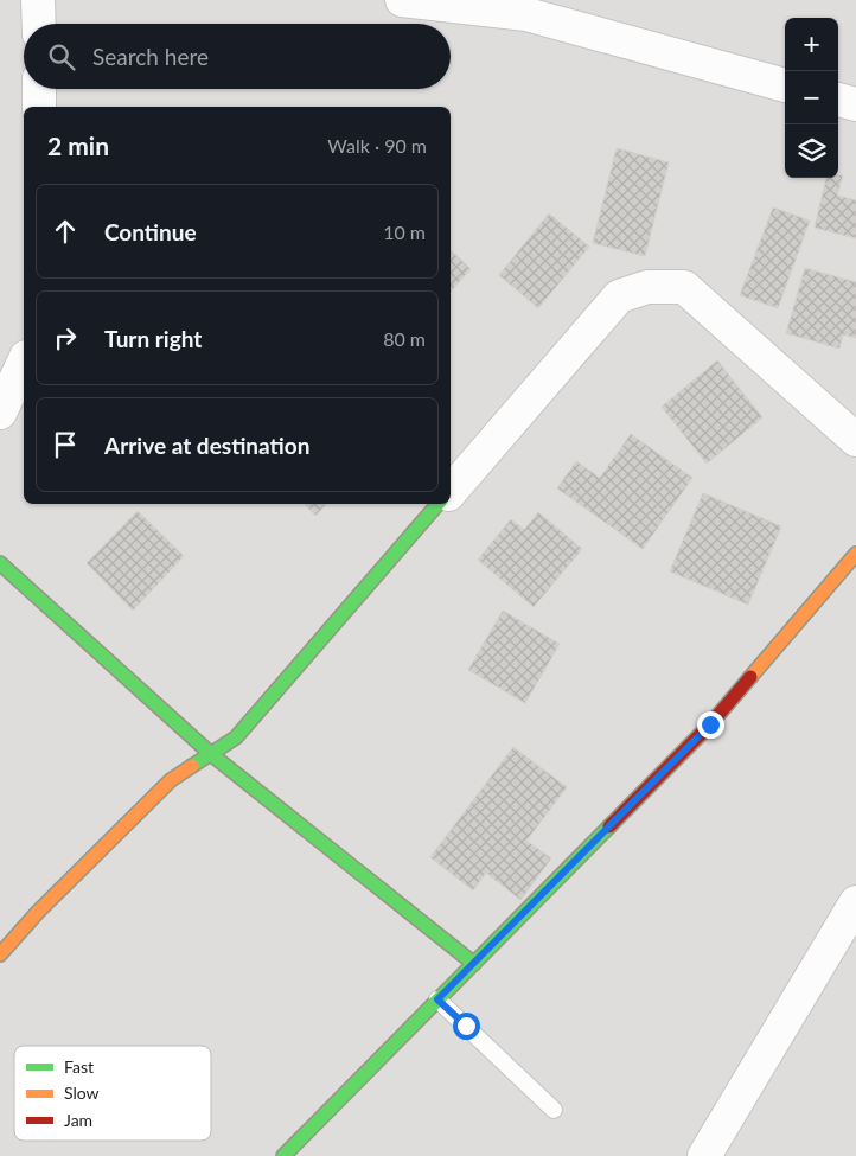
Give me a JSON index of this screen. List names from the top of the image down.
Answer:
{
  "legend": ["Fast", "Slow", "Jam"],
  "page": {
    "map_buttons": ["+", "−"],
    "search": "Search here",
    "heading": ["2 min", "Walk · 90 m"],
    "list": [
      ["Continue", "10 m"],
      ["Turn right", "80 m"],
      "Arrive at destination"
    ]
  }
}
